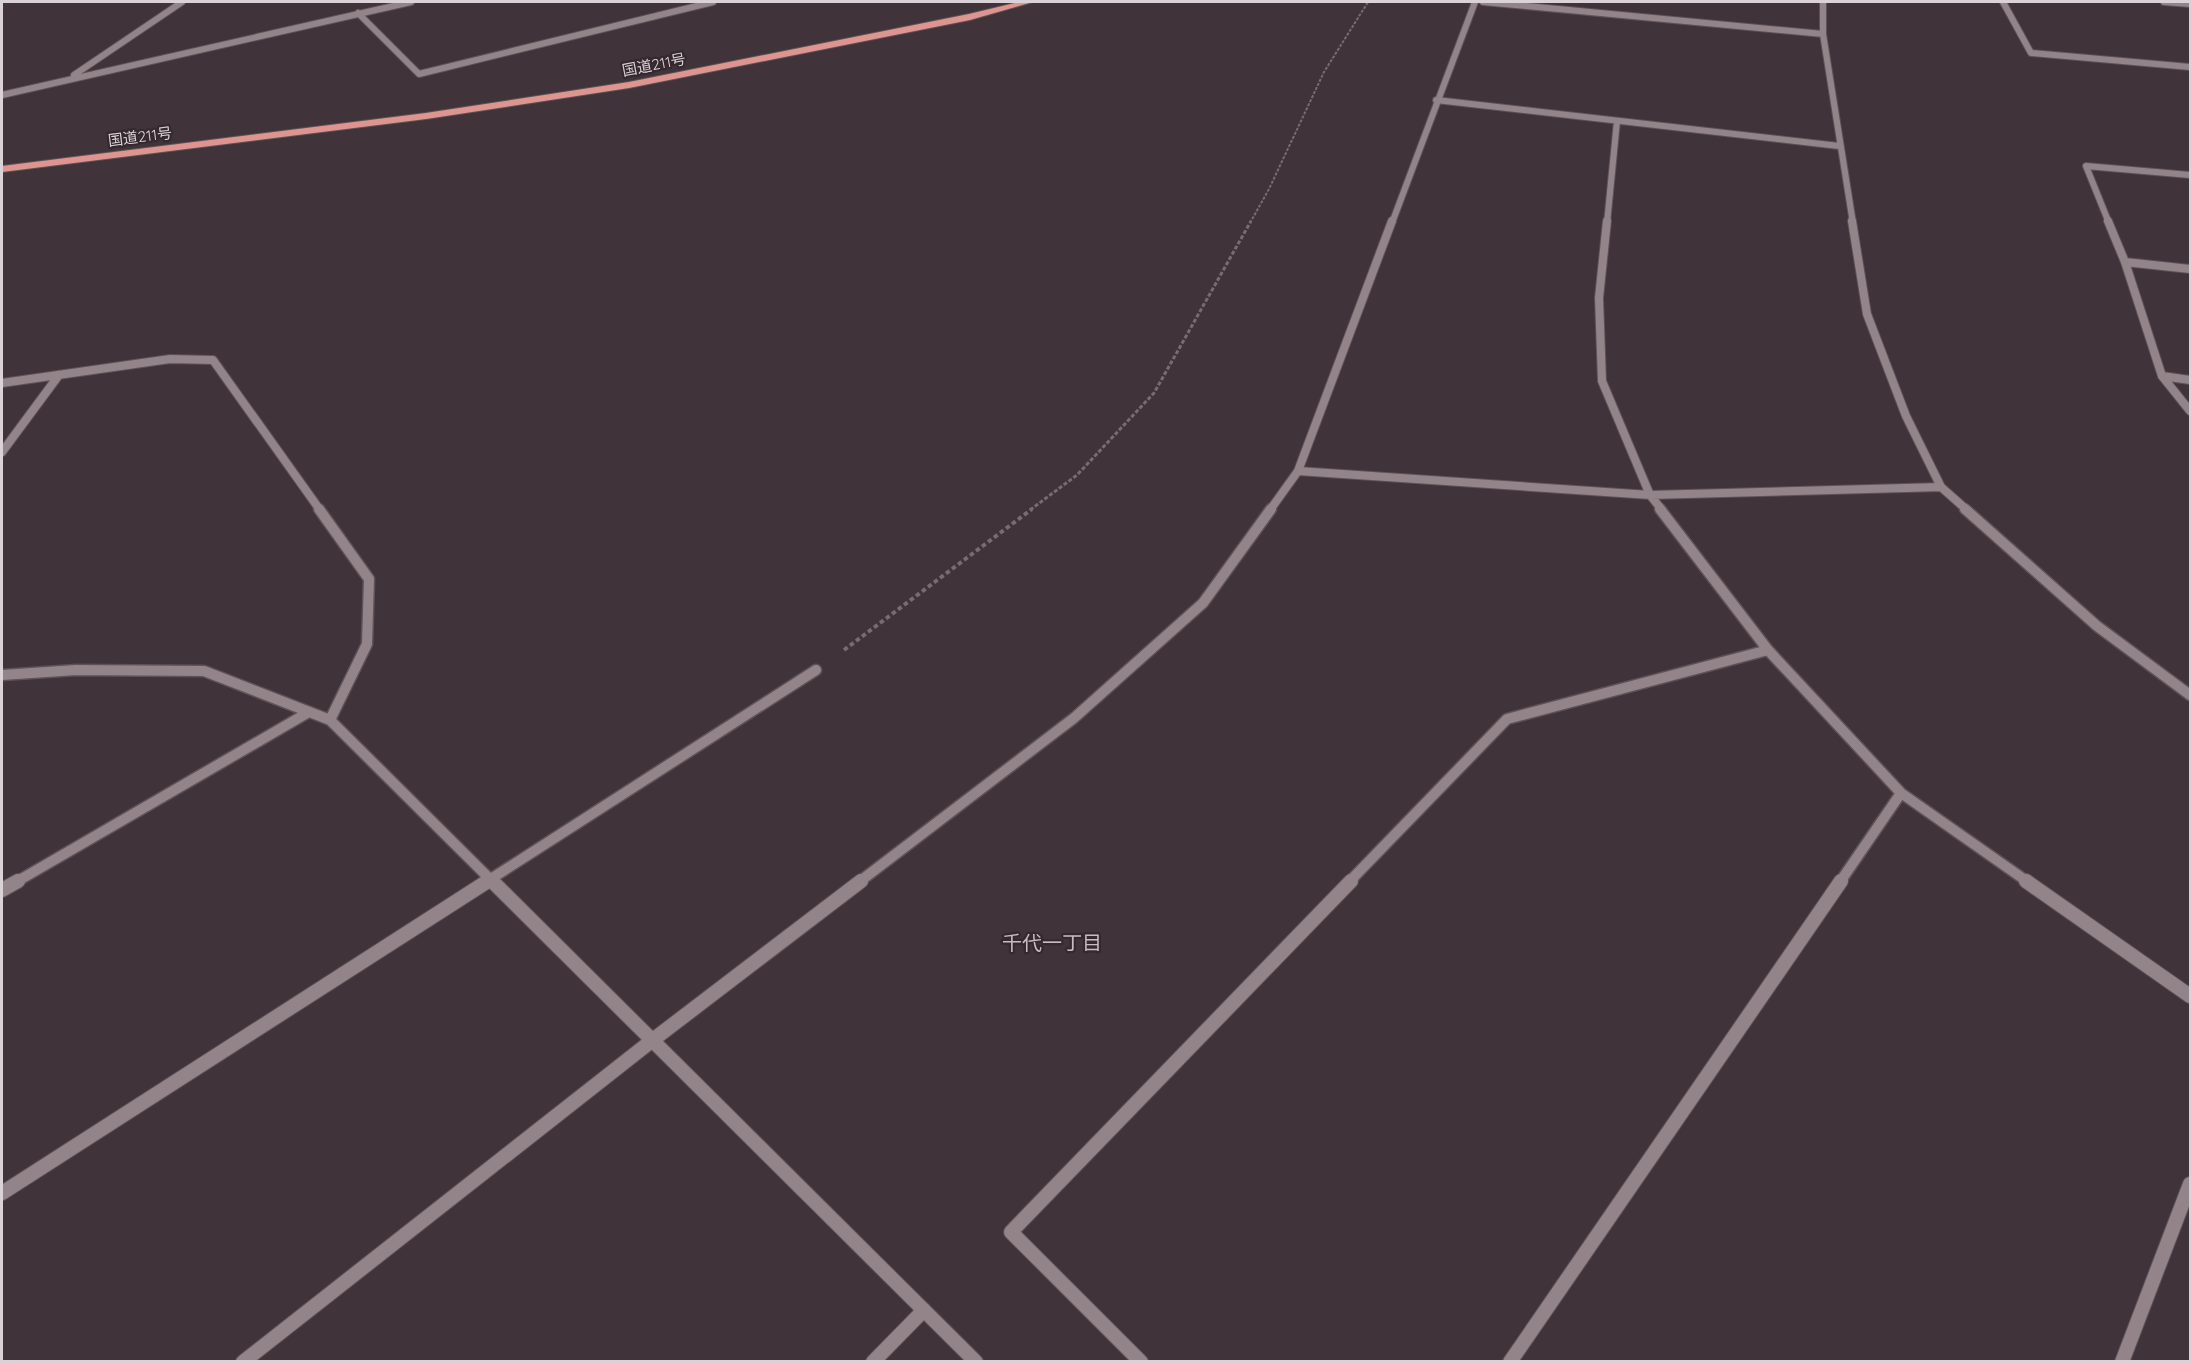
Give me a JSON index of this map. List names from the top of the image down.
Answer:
{
  "streets": {
    "highway": ["国道211号"]
  },
  "districts": ["千代一丁目"]
}
